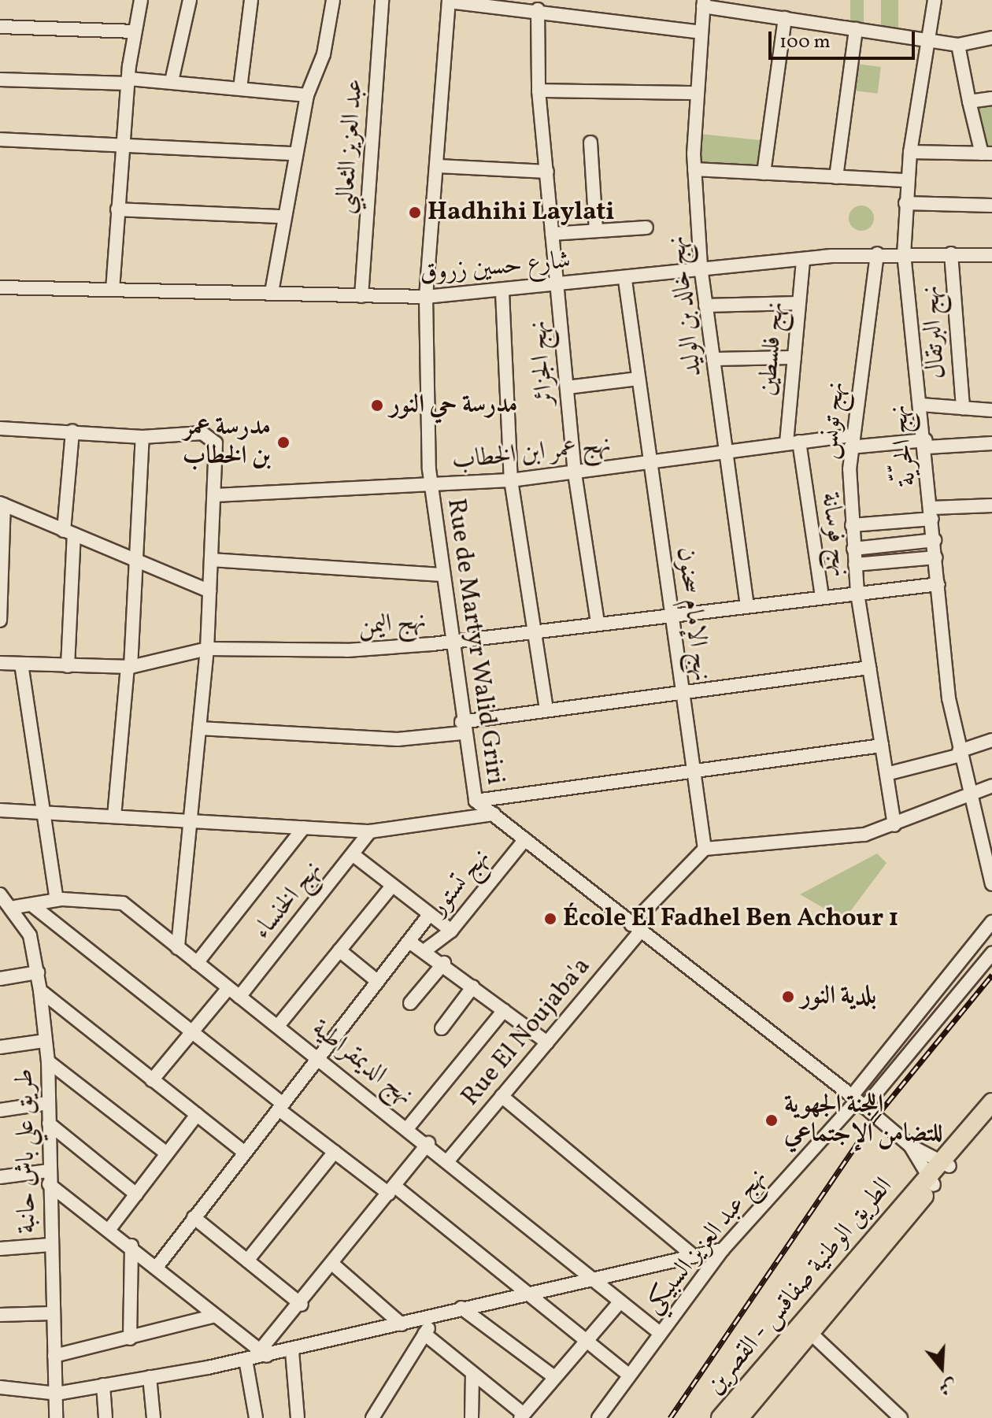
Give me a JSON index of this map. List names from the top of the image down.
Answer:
{
  "streets": {
    "main road": ["الطريق الوطنية صفاقس - القصرين"],
    "street": [
      "عبد العزيز الثعالبي",
      "شارع حسين زروق",
      "نهج خالد بن الوليد",
      "نهج البرتقال",
      "نهج فلسطين",
      "نهج الجزائر",
      "نهج تونس",
      "نهج الحرّيّة",
      "نهج عمر ابن الخطاب",
      "نهج فوسانة",
      "نهج الإمام سحنون",
      "نهج اليمن",
      "Rue de Martyr Walid Griri",
      "نهج تستور",
      "نهج الخنساء",
      "Rue El Noujaba'a",
      "نهج الديمقراطية",
      "طريق علي باش حانبة",
      "نهج عبد العزيز السبيكي"
    ]
  },
  "crossings": [
    ["عبد العزيز الثعالبي", "شارع حسين زروق"],
    ["شارع حسين زروق", "نهج خالد بن الوليد"],
    ["شارع حسين زروق", "نهج البرتقال"],
    ["شارع حسين زروق", "نهج فلسطين"],
    ["شارع حسين زروق", "نهج الجزائر"],
    ["شارع حسين زروق", "نهج تونس"],
    ["شارع حسين زروق", "نهج الحرّيّة"],
    ["شارع حسين زروق", "نهج الإمام سحنون"],
    ["شارع حسين زروق", "Rue de Martyr Walid Griri"],
    ["نهج خالد بن الوليد", "نهج عمر ابن الخطاب"],
    ["نهج خالد بن الوليد", "نهج اليمن"],
    ["نهج فلسطين", "نهج عمر ابن الخطاب"],
    ["نهج فلسطين", "نهج فوسانة"],
    ["نهج الجزائر", "نهج عمر ابن الخطاب"],
    ["نهج الجزائر", "نهج اليمن"],
    ["نهج تونس", "نهج عمر ابن الخطاب"],
    ["نهج تونس", "نهج اليمن"],
    ["نهج الحرّيّة", "نهج عمر ابن الخطاب"],
    ["نهج الحرّيّة", "نهج اليمن"],
    ["نهج عمر ابن الخطاب", "نهج فوسانة"],
    ["نهج عمر ابن الخطاب", "نهج الإمام سحنون"],
    ["نهج عمر ابن الخطاب", "Rue de Martyr Walid Griri"],
    ["نهج فوسانة", "نهج اليمن"],
    ["نهج الإمام سحنون", "نهج اليمن"],
    ["نهج اليمن", "Rue de Martyr Walid Griri"],
    ["Rue de Martyr Walid Griri", "نهج تستور"],
    ["Rue de Martyr Walid Griri", "Rue El Noujaba'a"],
    ["Rue de Martyr Walid Griri", "نهج عبد العزيز السبيكي"],
    ["Rue de Martyr Walid Griri", "الطريق الوطنية صفاقس - القصرين"],
    ["نهج الخنساء", "نهج الديمقراطية"],
    ["Rue El Noujaba'a", "نهج الديمقراطية"],
    ["نهج الديمقراطية", "طريق علي باش حانبة"],
    ["نهج الديمقراطية", "نهج عبد العزيز السبيكي"]
  ],
  "places": [
    "Hadhihi Laylati",
    "مدرسة حي النور",
    "مدرسة عمر بن الخطاب",
    "École El Fadhel Ben Achour 1",
    "بلدية النور",
    "اللجنة الجهوية للتضامن الإجتماعي"
  ],
  "scale_bar": "100 m",
  "north": "bottom"
}
